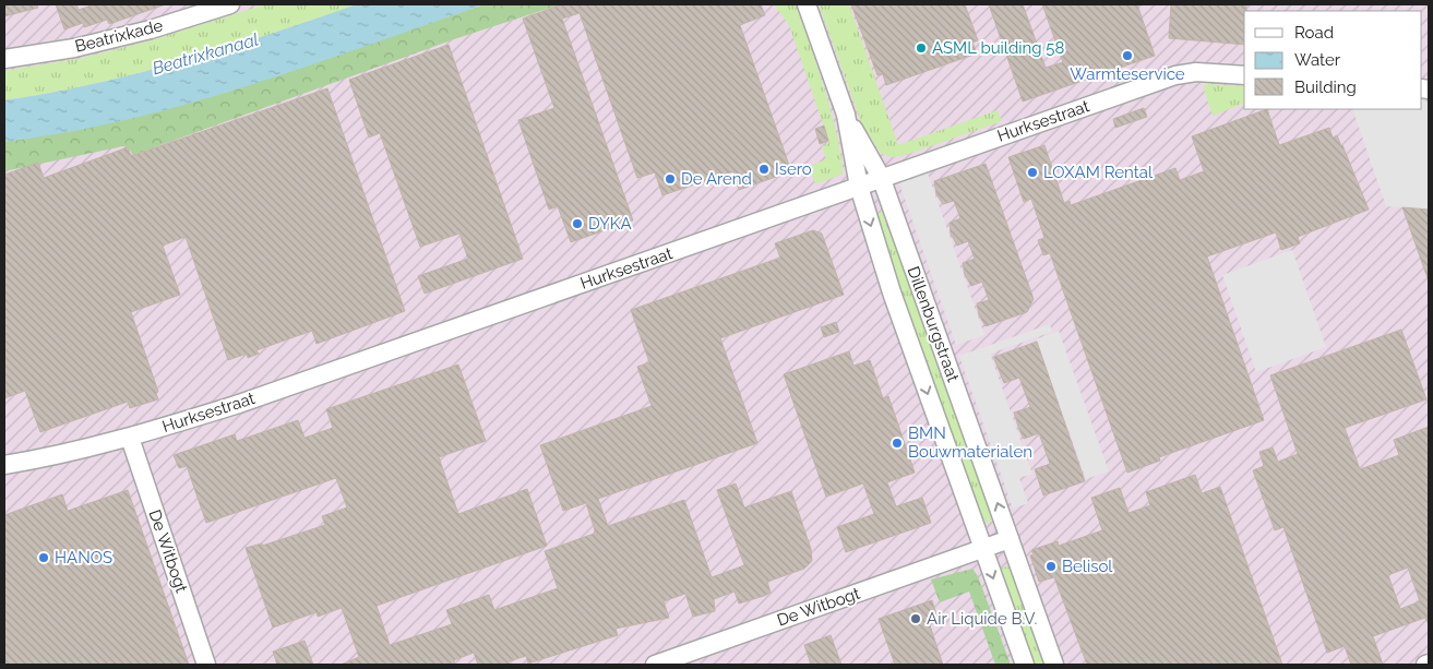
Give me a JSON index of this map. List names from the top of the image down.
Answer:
{
  "streets": {
    "street": [
      "Beatrixkade",
      "Hurksestraat",
      "Dillenburgstraat",
      "De Witbogt"
    ]
  },
  "crossings": [
    ["Hurksestraat", "Dillenburgstraat"],
    ["Hurksestraat", "De Witbogt"],
    ["Dillenburgstraat", "De Witbogt"]
  ],
  "water": ["Beatrixkanaal"],
  "places": [
    "ASML building 58",
    "Warmteservice",
    "Isero",
    "LOXAM Rental",
    "De Arend",
    "DYKA",
    "BMN Bouwmaterialen",
    "HANOS",
    "Belisol",
    "Air Liquide B.V."
  ],
  "legend": ["Road", "Water", "Building"]
}
